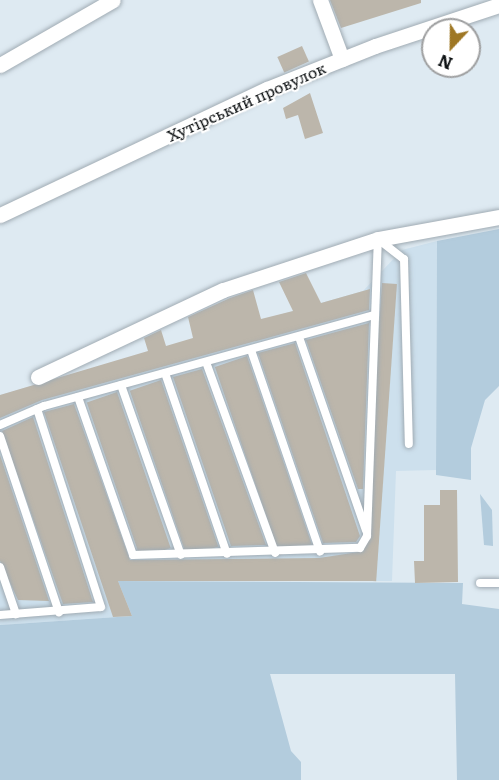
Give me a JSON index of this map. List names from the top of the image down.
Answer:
{
  "streets": {
    "street": ["Хутірський провулок"]
  },
  "north": "bottom"
}
